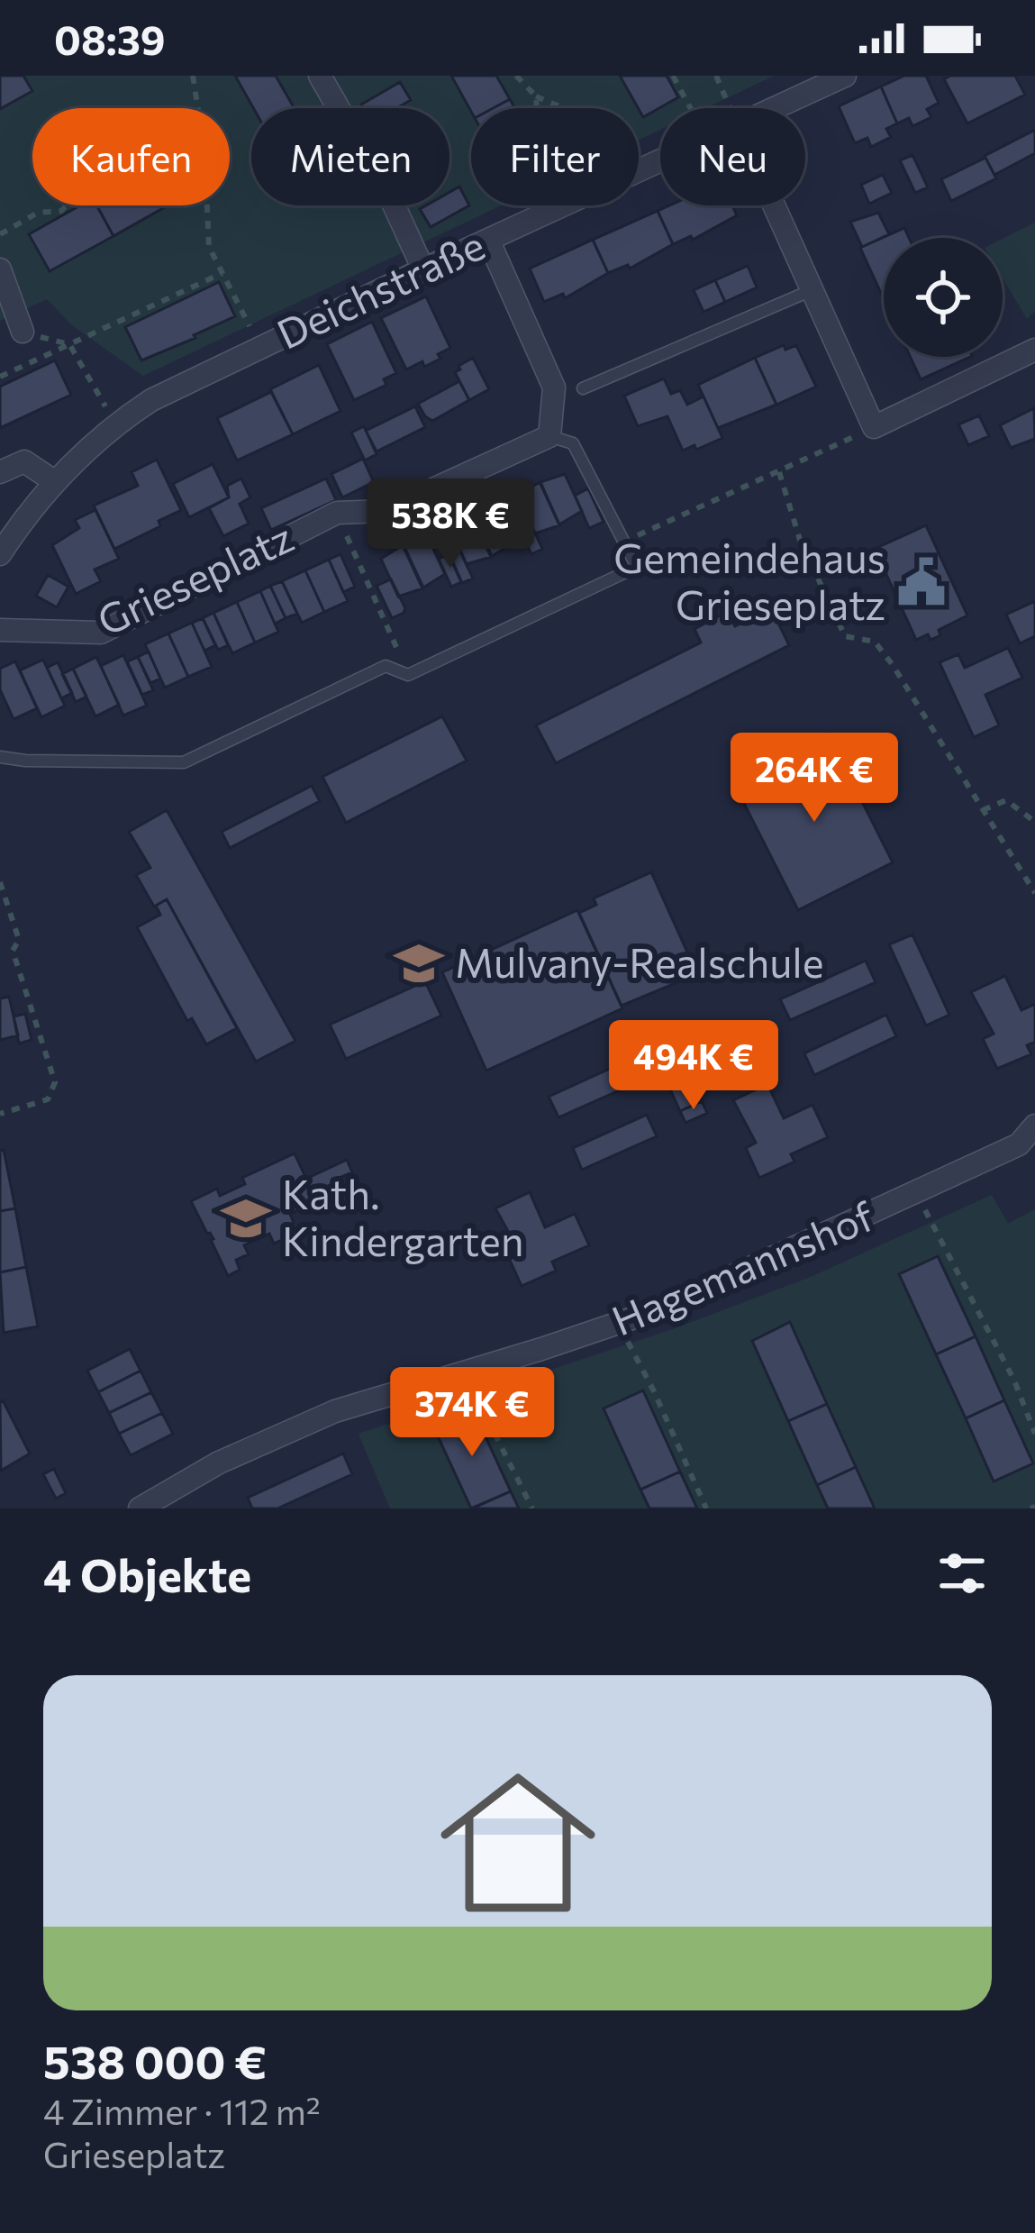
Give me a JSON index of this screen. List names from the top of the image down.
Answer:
{
  "streets": {
    "street": ["Deichstraße", "Grieseplatz", "Hagemannshof"]
  },
  "places": {
    "public building": ["Gemeindehaus Grieseplatz"],
    "school or university": ["Mulvany-Realschule", "Kath. Kindergarten"]
  },
  "page": {
    "status": "08:39",
    "chip": [
      "Kaufen",
      "Mieten",
      "Filter",
      "Neu"
    ],
    "price": [
      "538K €",
      "264K €",
      "494K €",
      "374K €"
    ],
    "heading": "4 Objekte",
    "list": [
      {
        "name": "538 000 €",
        "note": "4 Zimmer · 112 m² · Grieseplatz"
      }
    ]
  }
}
